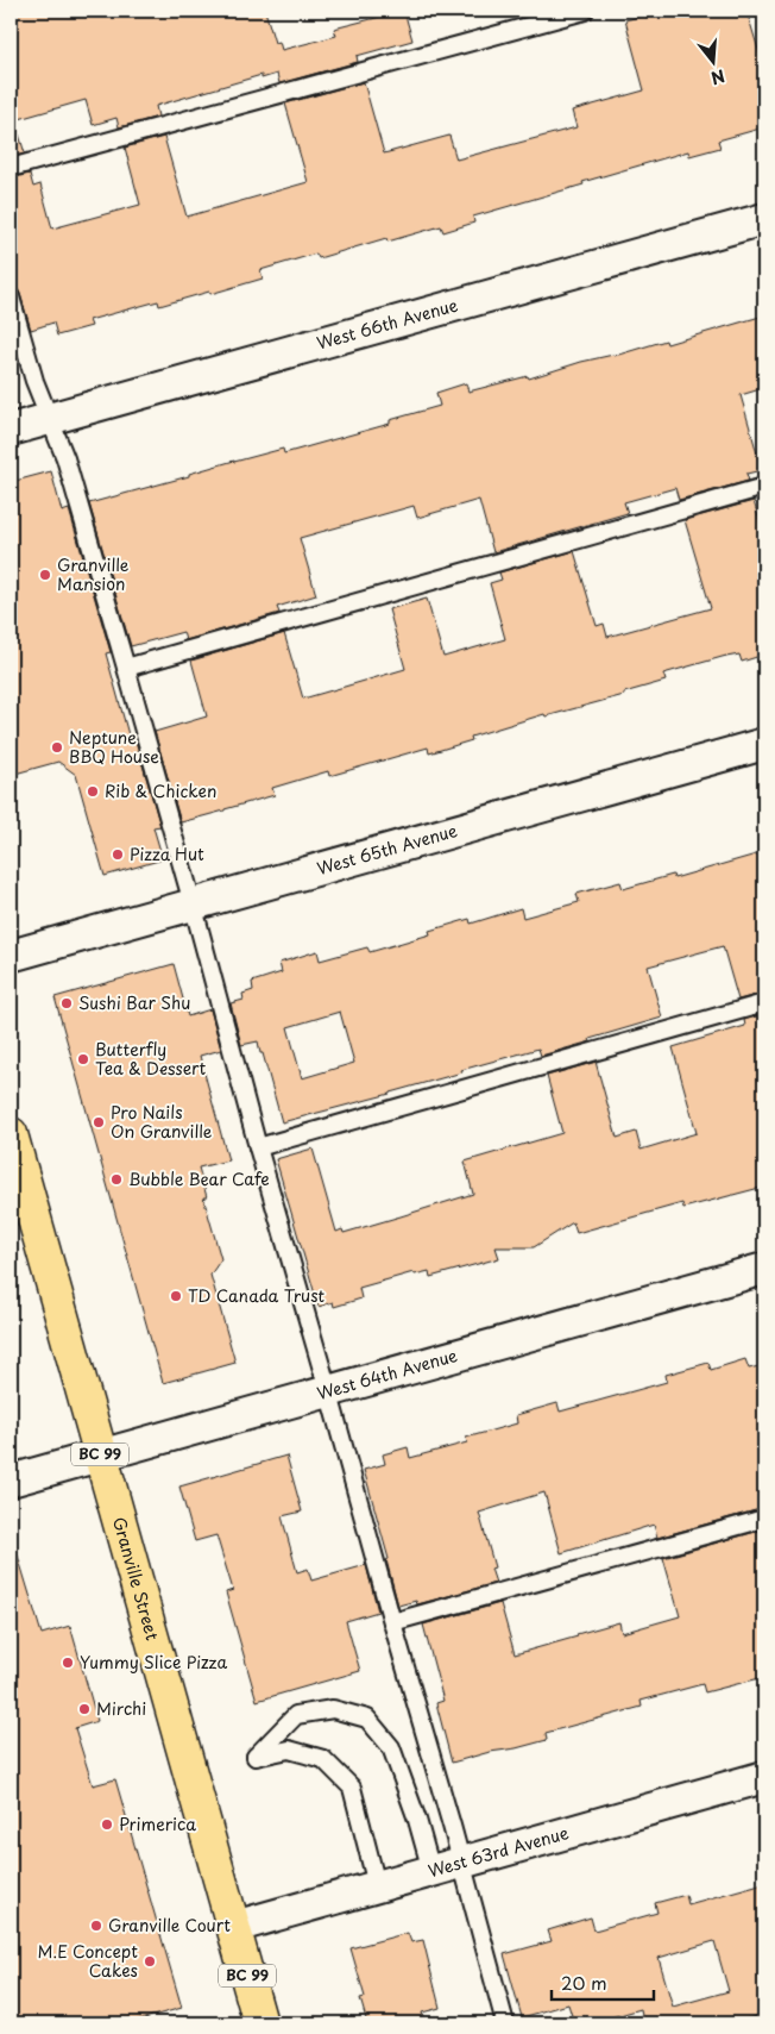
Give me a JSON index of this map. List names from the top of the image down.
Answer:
{
  "streets": {
    "highway": ["BC 99", "Granville Street"],
    "street": [
      "West 66th Avenue",
      "West 65th Avenue",
      "West 64th Avenue",
      "West 63rd Avenue"
    ]
  },
  "crossings": [
    ["West 64th Avenue", "Granville Street"],
    ["Granville Street", "West 63rd Avenue"]
  ],
  "places": [
    "Granville Mansion",
    "Neptune BBQ House",
    "Rib & Chicken",
    "Pizza Hut",
    "Sushi Bar Shu",
    "Butterfly Tea & Dessert",
    "Pro Nails On Granville",
    "Bubble Bear Cafe",
    "TD Canada Trust",
    "Yummy Slice Pizza",
    "Mirchi",
    "Primerica",
    "Granville Court",
    "M.E Concept Cakes"
  ],
  "scale_bar": "20 m",
  "north": "bottom"
}
